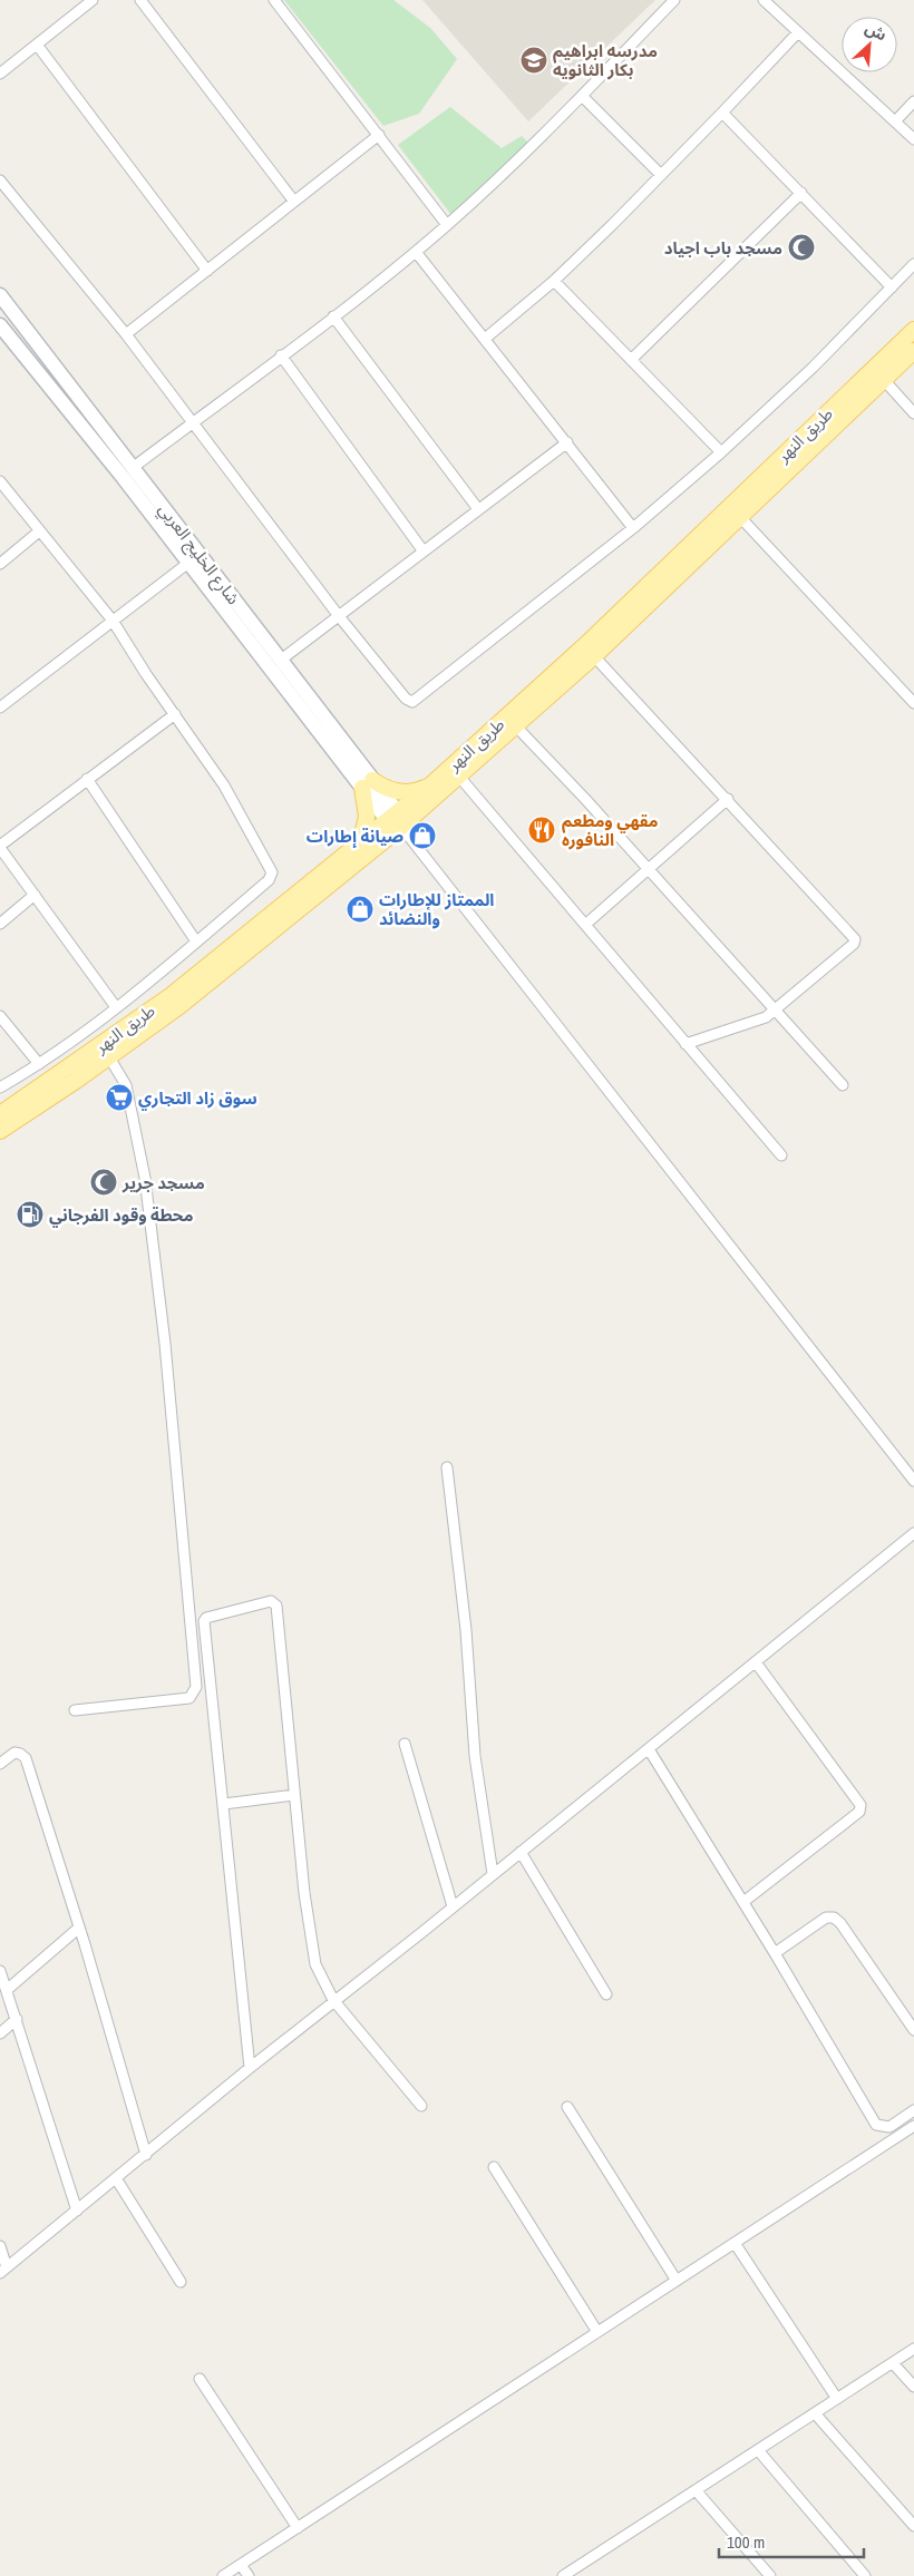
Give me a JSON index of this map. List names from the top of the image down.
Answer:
{
  "streets": {
    "main road": ["طريق النهر", "شارع الخليج العربي"]
  },
  "crossings": [
    ["طريق النهر", "شارع الخليج العربي"]
  ],
  "places": {
    "school or university": ["مدرسه ابراهيم بكار الثانويه"],
    "mosque": ["مسجد باب اجياد", "مسجد جرير"],
    "restaurant": ["مقهي ومطعم النافوره"],
    "shop": ["صيانة إطارات", "الممتاز للإطارات والنضائد"],
    "supermarket": ["سوق زاد التجاري"],
    "fuel station": ["محطة وقود الفرجاني"]
  },
  "scale_bar": "100 m",
  "north": "top right"
}
